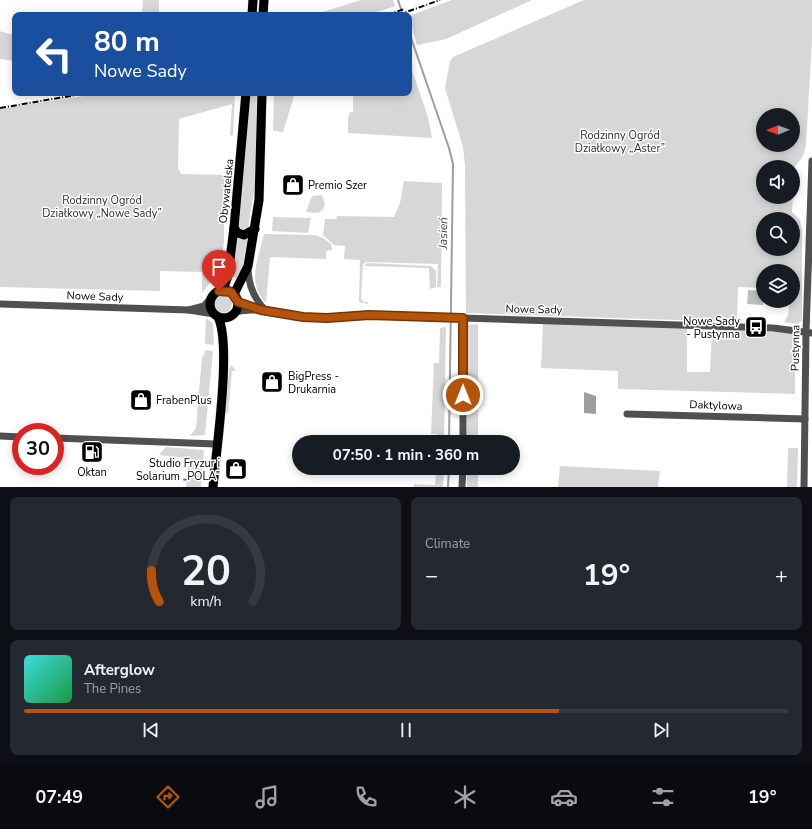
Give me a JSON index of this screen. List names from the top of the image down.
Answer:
{
  "streets": {
    "main road": ["Obywatelska"],
    "street": ["Nowe Sady", "Pustynna", "Daktylowa"]
  },
  "crossings": [
    ["Obywatelska", "Nowe Sady"],
    ["Nowe Sady", "Pustynna"],
    ["Pustynna", "Daktylowa"]
  ],
  "water": ["Jasień"],
  "parks": ["Rodzinny Ogród Działkowy „Aster”", "Rodzinny Ogród Działkowy „Nowe Sady”"],
  "places": {
    "shop": [
      "Premio Szer",
      "BigPress - Drukarnia",
      "FrabenPlus",
      "Studio Fryzur i Solarium „POLA”"
    ],
    "bus stop": ["Nowe Sady - Pustynna"],
    "fuel station": ["Oktan"]
  },
  "north": "left",
  "page": {
    "turn": ["80 m", "Nowe Sady"],
    "limit": "30",
    "trip": "07:50 · 1 min · 360 m",
    "tile": "Climate",
    "heat": ["−", "19°", "+"],
    "song": ["Afterglow", "The Pines"],
    "tabs": ["07:49", "19°"],
    "gauge": ["20", "km/h"]
  }
}
